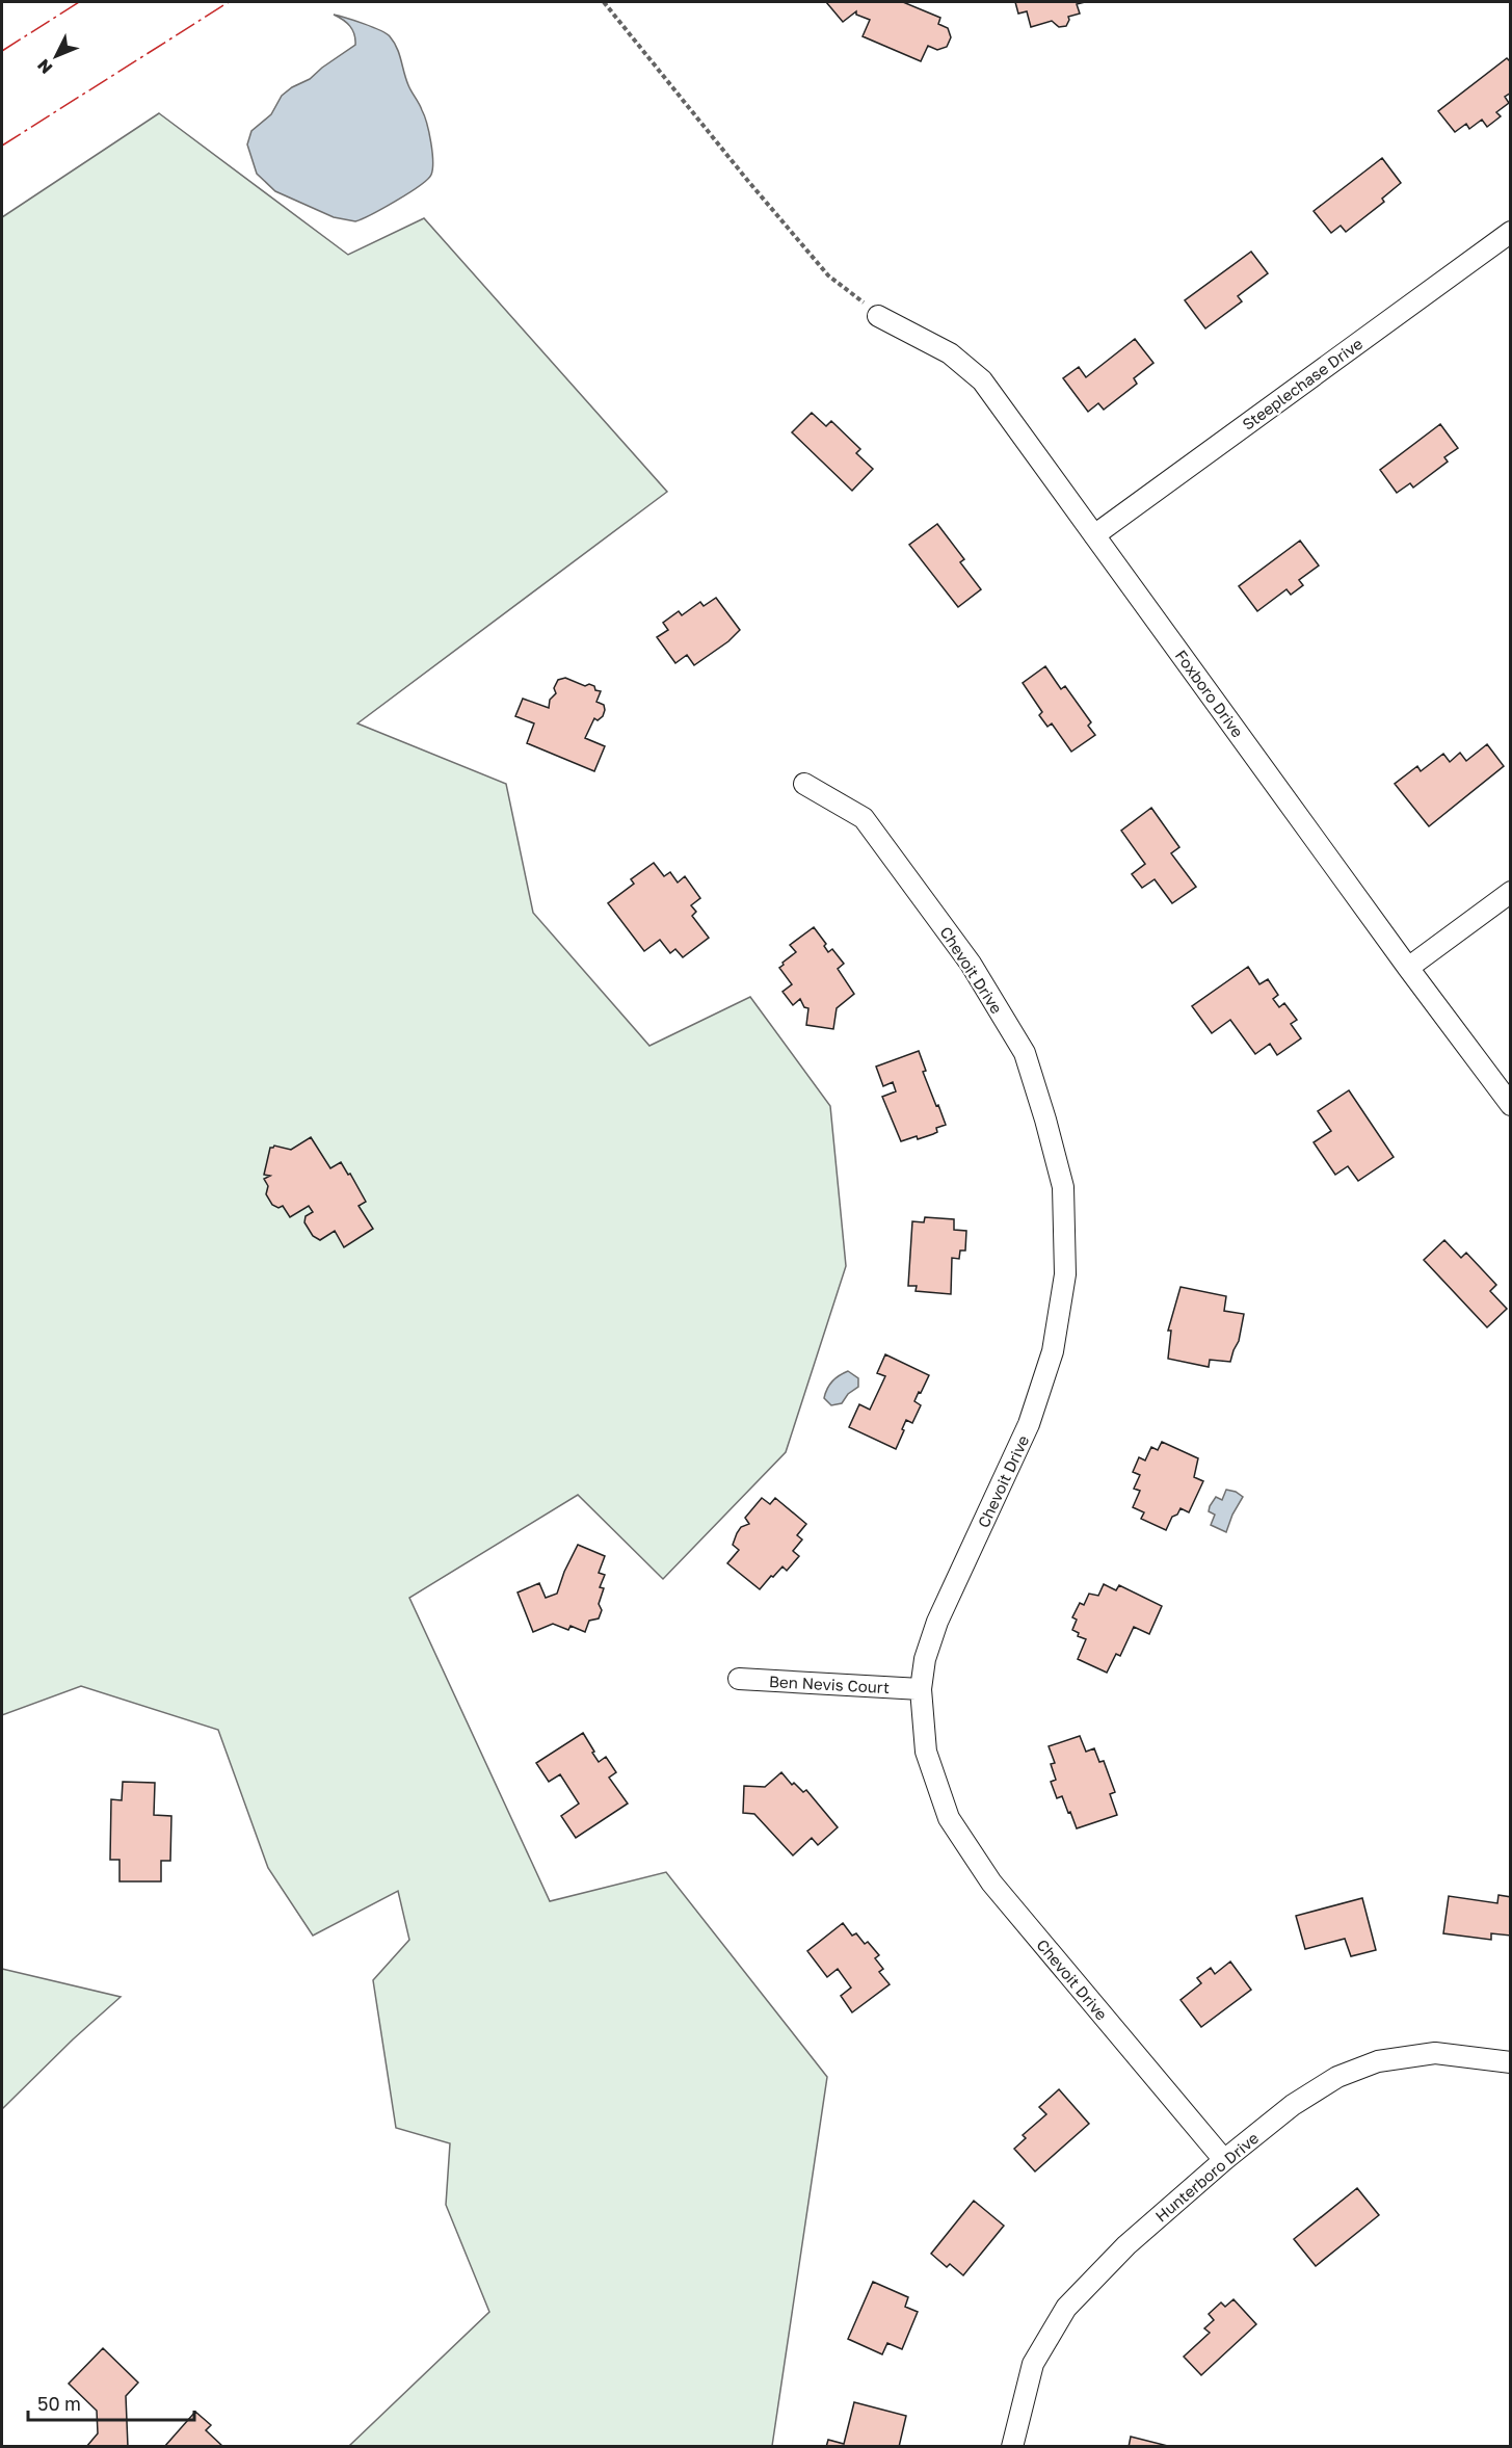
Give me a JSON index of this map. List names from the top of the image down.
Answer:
{
  "streets": {
    "street": [
      "Steeplechase Drive",
      "Foxboro Drive",
      "Chevoit Drive",
      "Ben Nevis Court",
      "Hunterboro Drive"
    ]
  },
  "crossings": [
    ["Steeplechase Drive", "Foxboro Drive"],
    ["Chevoit Drive", "Ben Nevis Court"],
    ["Chevoit Drive", "Hunterboro Drive"]
  ],
  "scale_bar": "50 m",
  "north": "bottom left"
}
